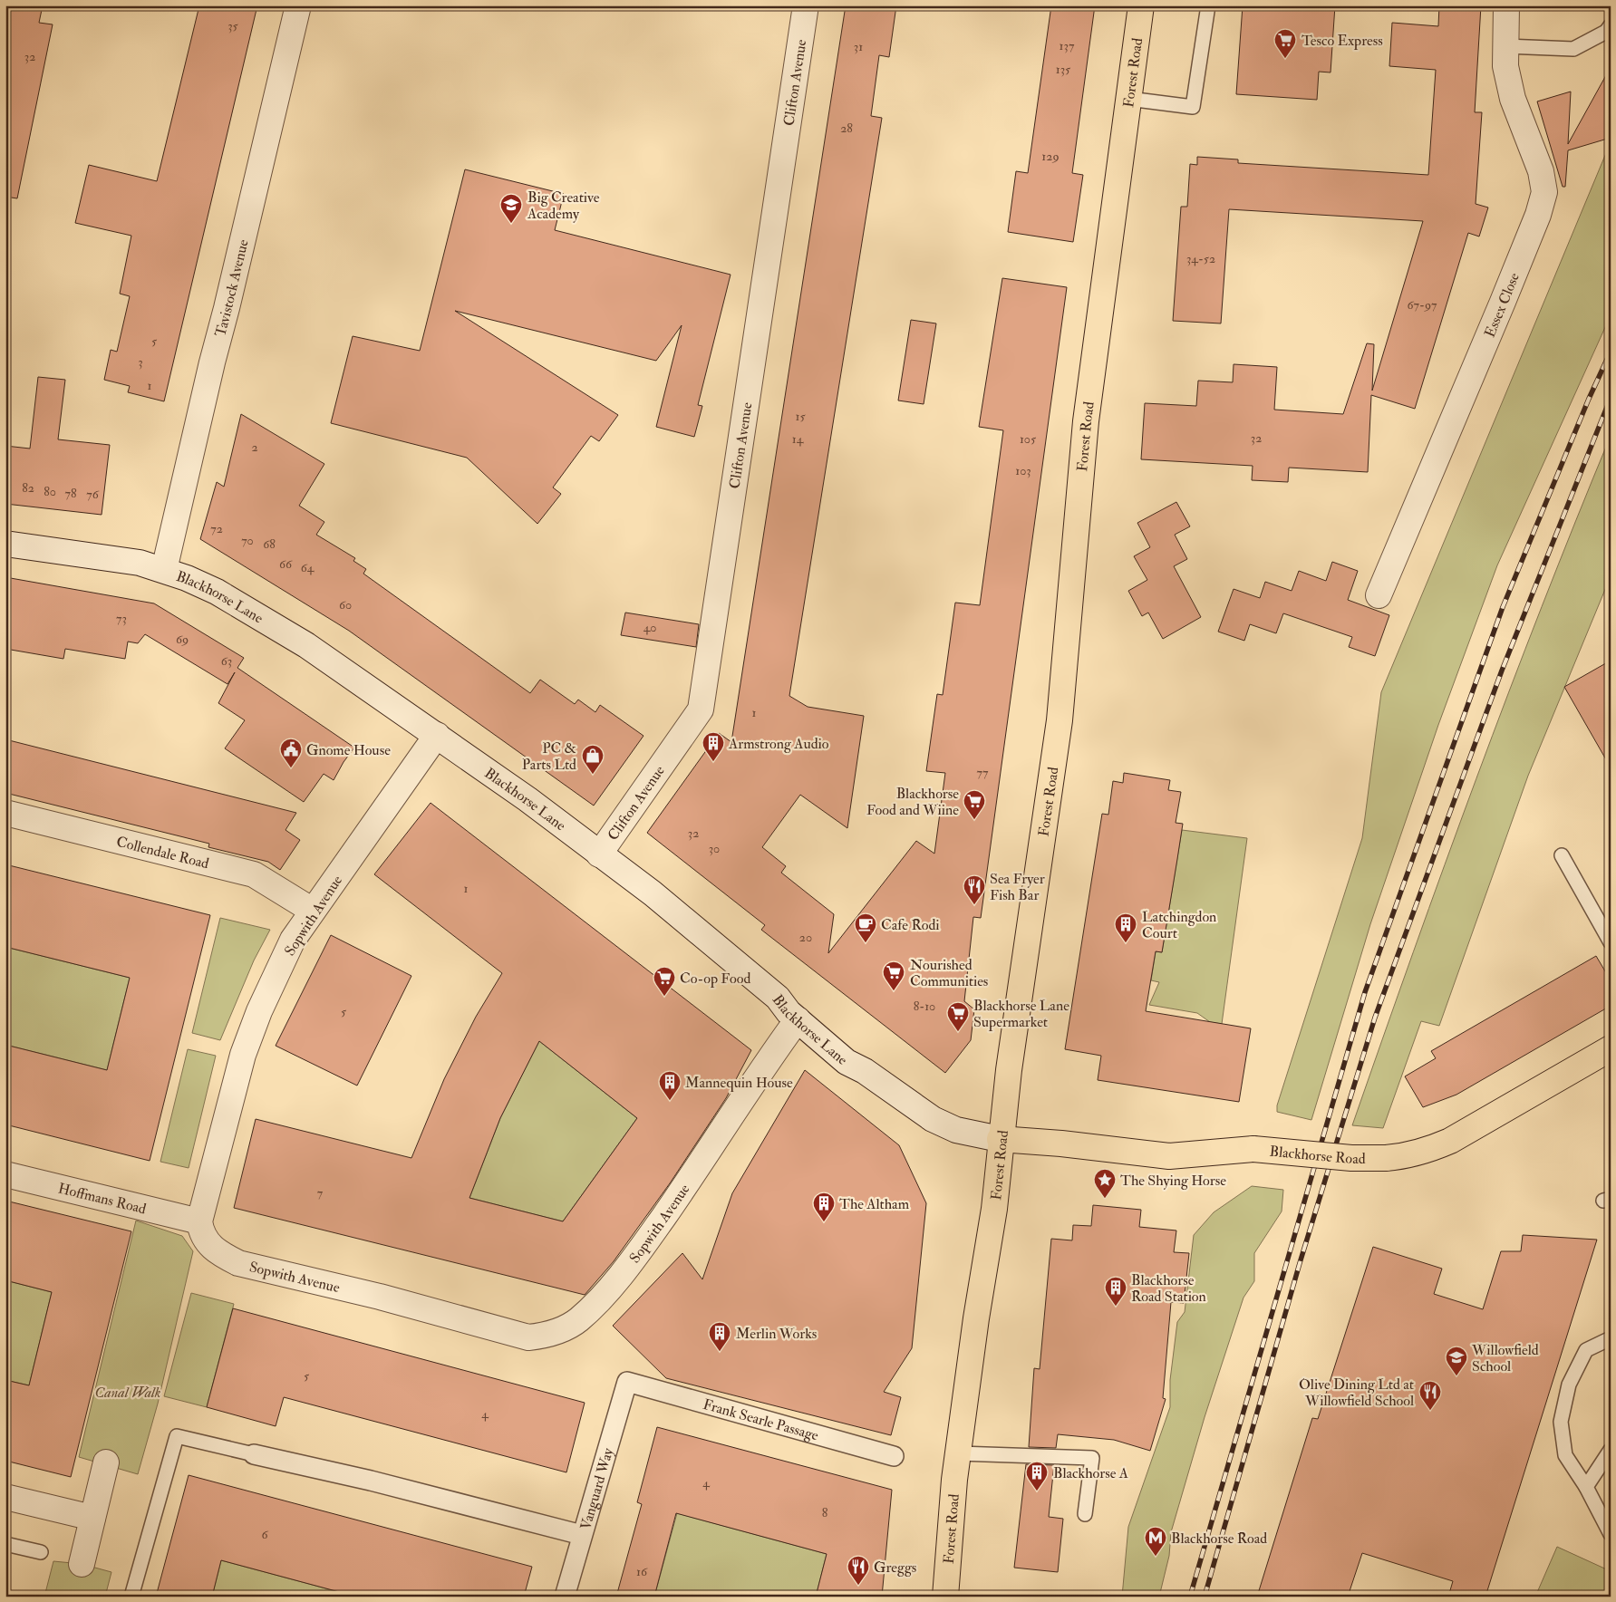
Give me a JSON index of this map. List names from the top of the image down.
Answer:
{
  "streets": {
    "main road": ["Forest Road", "Blackhorse Road"],
    "street": [
      "Clifton Avenue",
      "Tavistock Avenue",
      "Essex Close",
      "Blackhorse Lane",
      "Collendale Road",
      "Sopwith Avenue",
      "Hoffmans Road",
      "Frank Searle Passage",
      "Vanguard Way"
    ]
  },
  "crossings": [
    ["Forest Road", "Blackhorse Lane"],
    ["Forest Road", "Blackhorse Road"],
    ["Clifton Avenue", "Blackhorse Lane"],
    ["Tavistock Avenue", "Blackhorse Lane"],
    ["Blackhorse Lane", "Sopwith Avenue"],
    ["Blackhorse Lane", "Blackhorse Road"],
    ["Collendale Road", "Sopwith Avenue"],
    ["Sopwith Avenue", "Hoffmans Road"],
    ["Frank Searle Passage", "Vanguard Way"]
  ],
  "parks": ["Canal Walk"],
  "places": {
    "supermarket": [
      "Tesco Express",
      "Blackhorse Food and Wiine",
      "Nourished Communities",
      "Co-op Food",
      "Blackhorse Lane Supermarket"
    ],
    "school or university": ["Big Creative Academy", "Willowfield School"],
    "building": [
      "Armstrong Audio",
      "Latchingdon Court",
      "Mannequin House",
      "The Altham",
      "Blackhorse Road Station",
      "Merlin Works",
      "Blackhorse A"
    ],
    "public building": ["Gnome House"],
    "shop": ["PC & Parts Ltd"],
    "restaurant": ["Sea Fryer Fish Bar", "Olive Dining Ltd at Willowfield School", "Greggs"],
    "cafe": ["Cafe Rodi"],
    "place": ["The Shying Horse"],
    "metro station": ["Blackhorse Road"]
  },
  "house_numbers": [
    "35",
    "137",
    "31",
    "32",
    "135",
    "28",
    "129",
    "34-52",
    "67-97",
    "5",
    "3",
    "1",
    "15",
    "32",
    "14",
    "105",
    "2",
    "103",
    "82",
    "80",
    "78",
    "76",
    "72",
    "70",
    "68",
    "66",
    "64",
    "60",
    "73",
    "40",
    "69",
    "63",
    "1",
    "77",
    "32",
    "30",
    "1",
    "20",
    "8-10",
    "5",
    "7",
    "5",
    "4",
    "4",
    "8",
    "6",
    "16"
  ]
}
